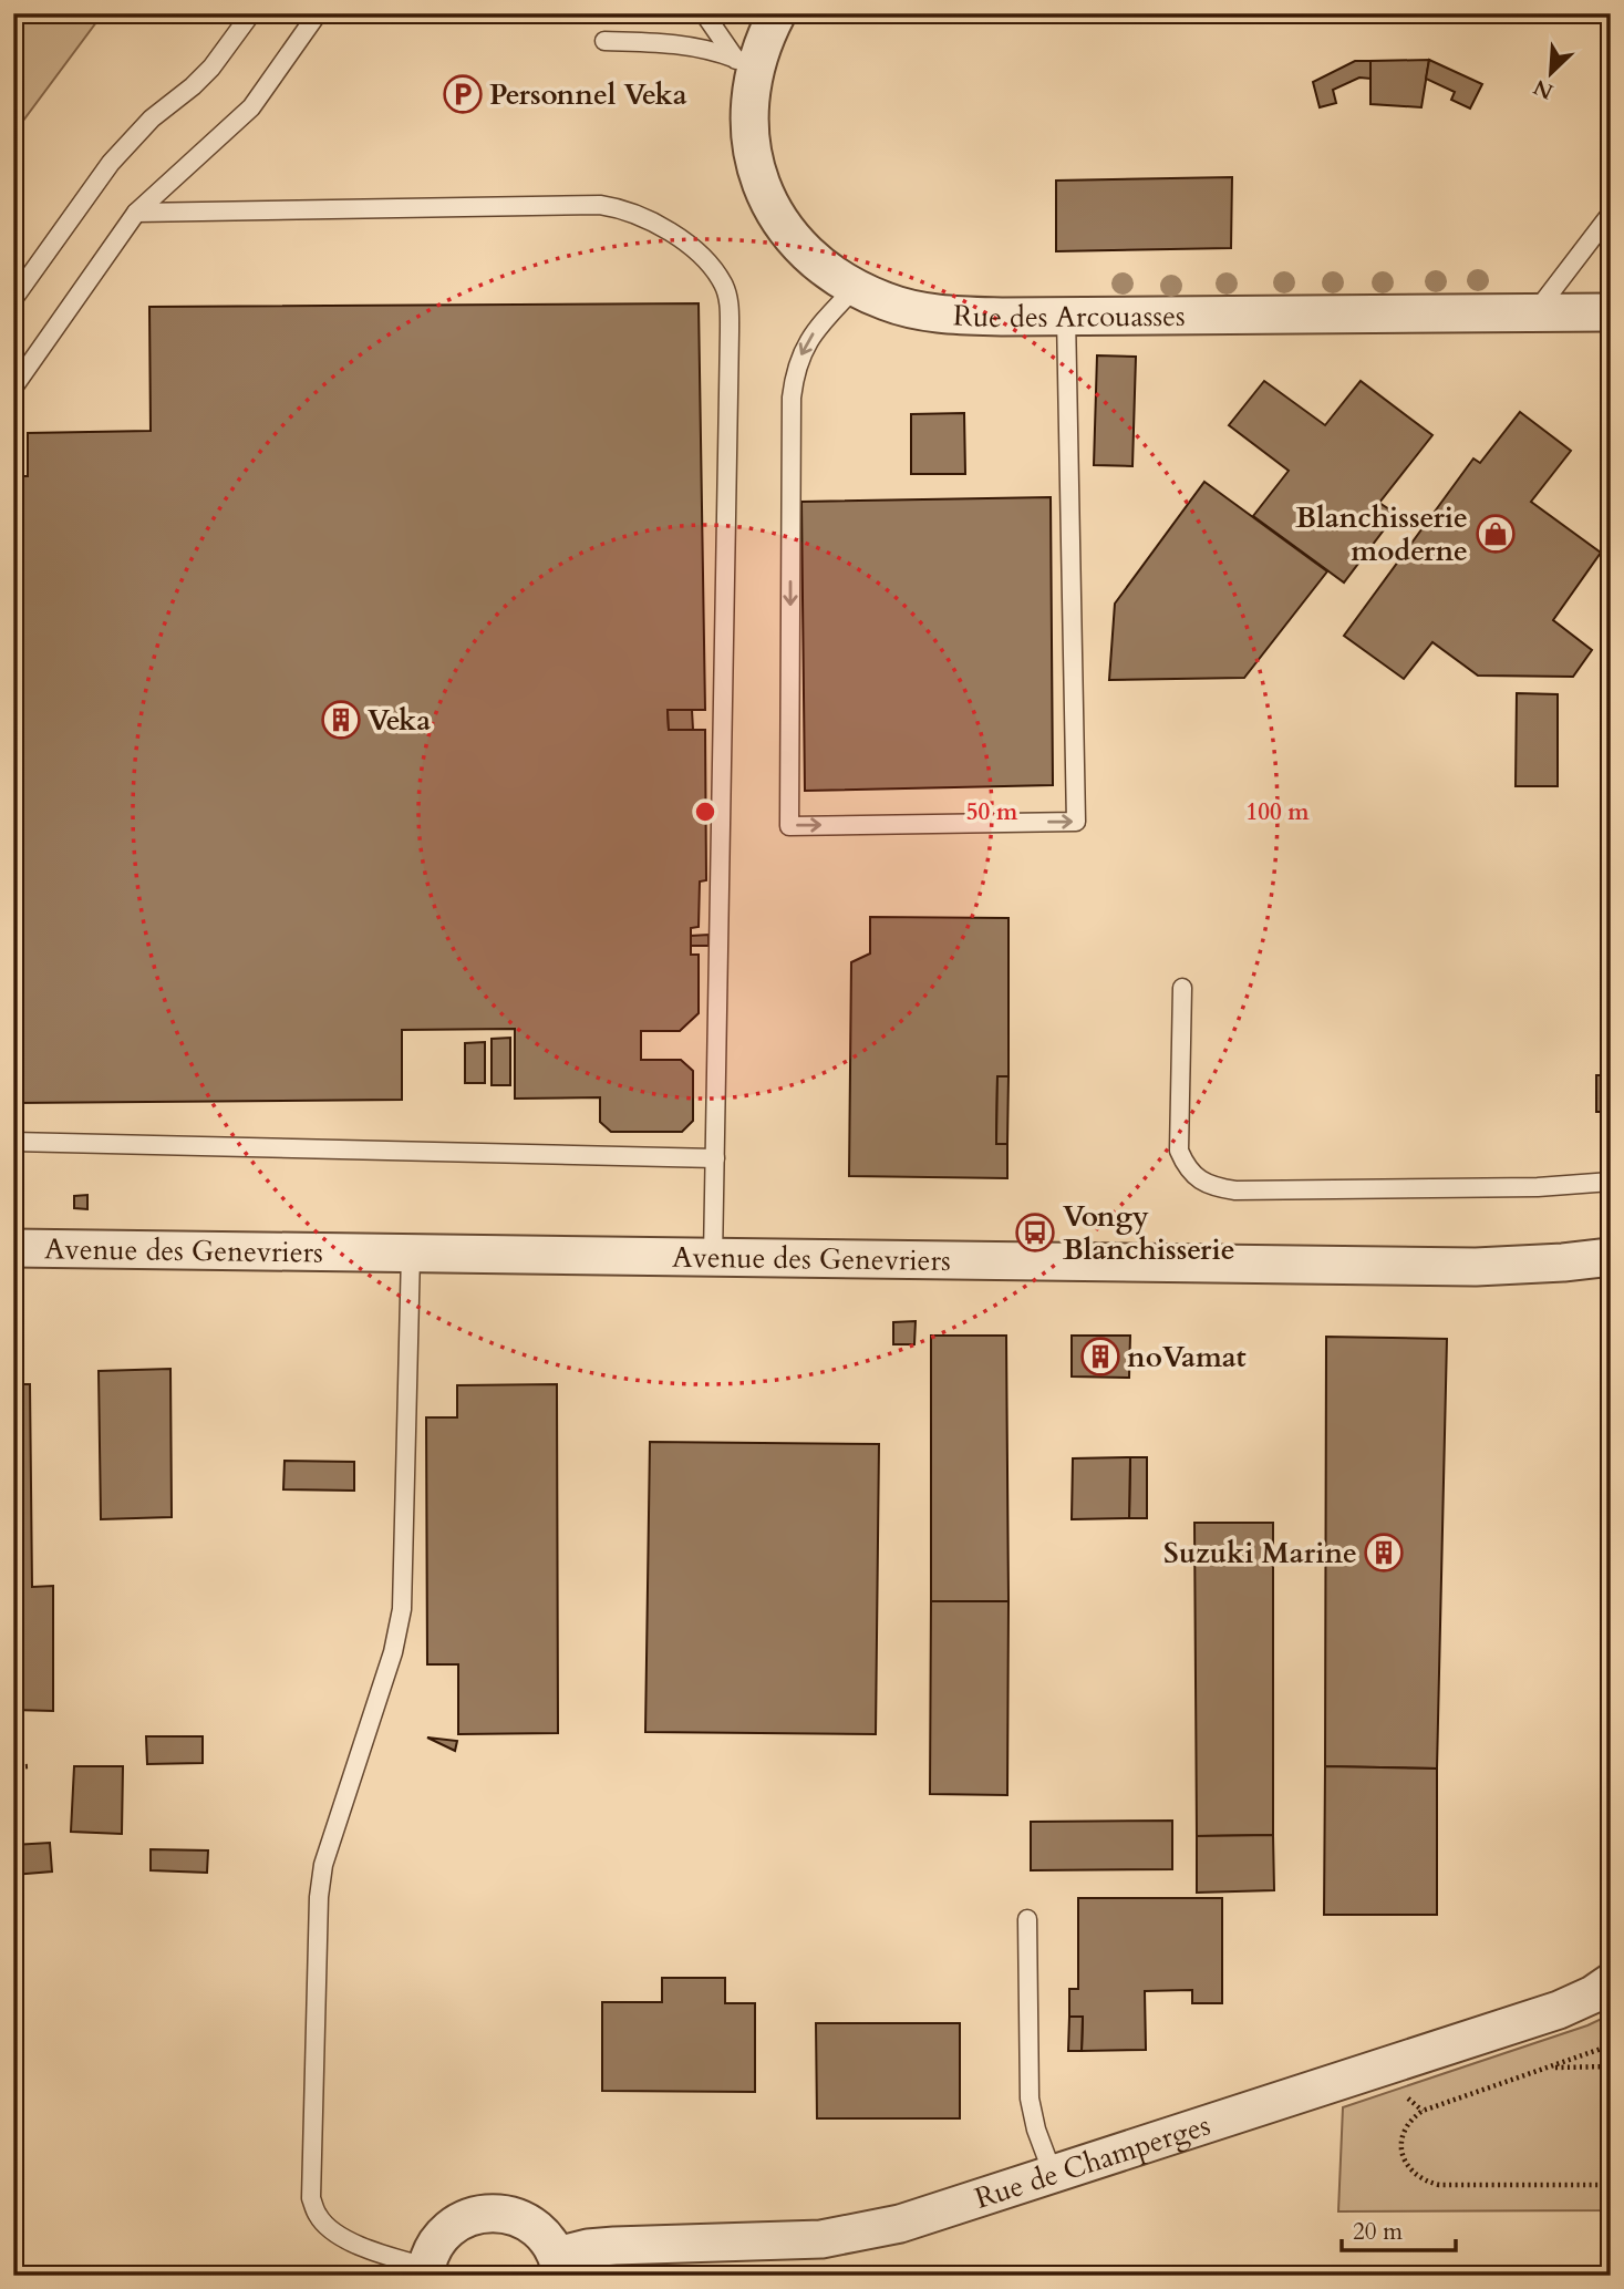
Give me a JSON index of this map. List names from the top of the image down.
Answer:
{
  "streets": {
    "street": ["Rue des Arcouasses", "Avenue des Genevriers", "Rue de Champerges"]
  },
  "places": {
    "parking": ["Personnel Veka"],
    "shop": ["Blanchisserie moderne"],
    "building": ["Veka", "noVamat", "Suzuki Marine"],
    "bus stop": ["Vongy Blanchisserie"]
  },
  "scale_bar": "20 m",
  "north": "bottom left",
  "rings": ["50 m", "100 m"]
}
